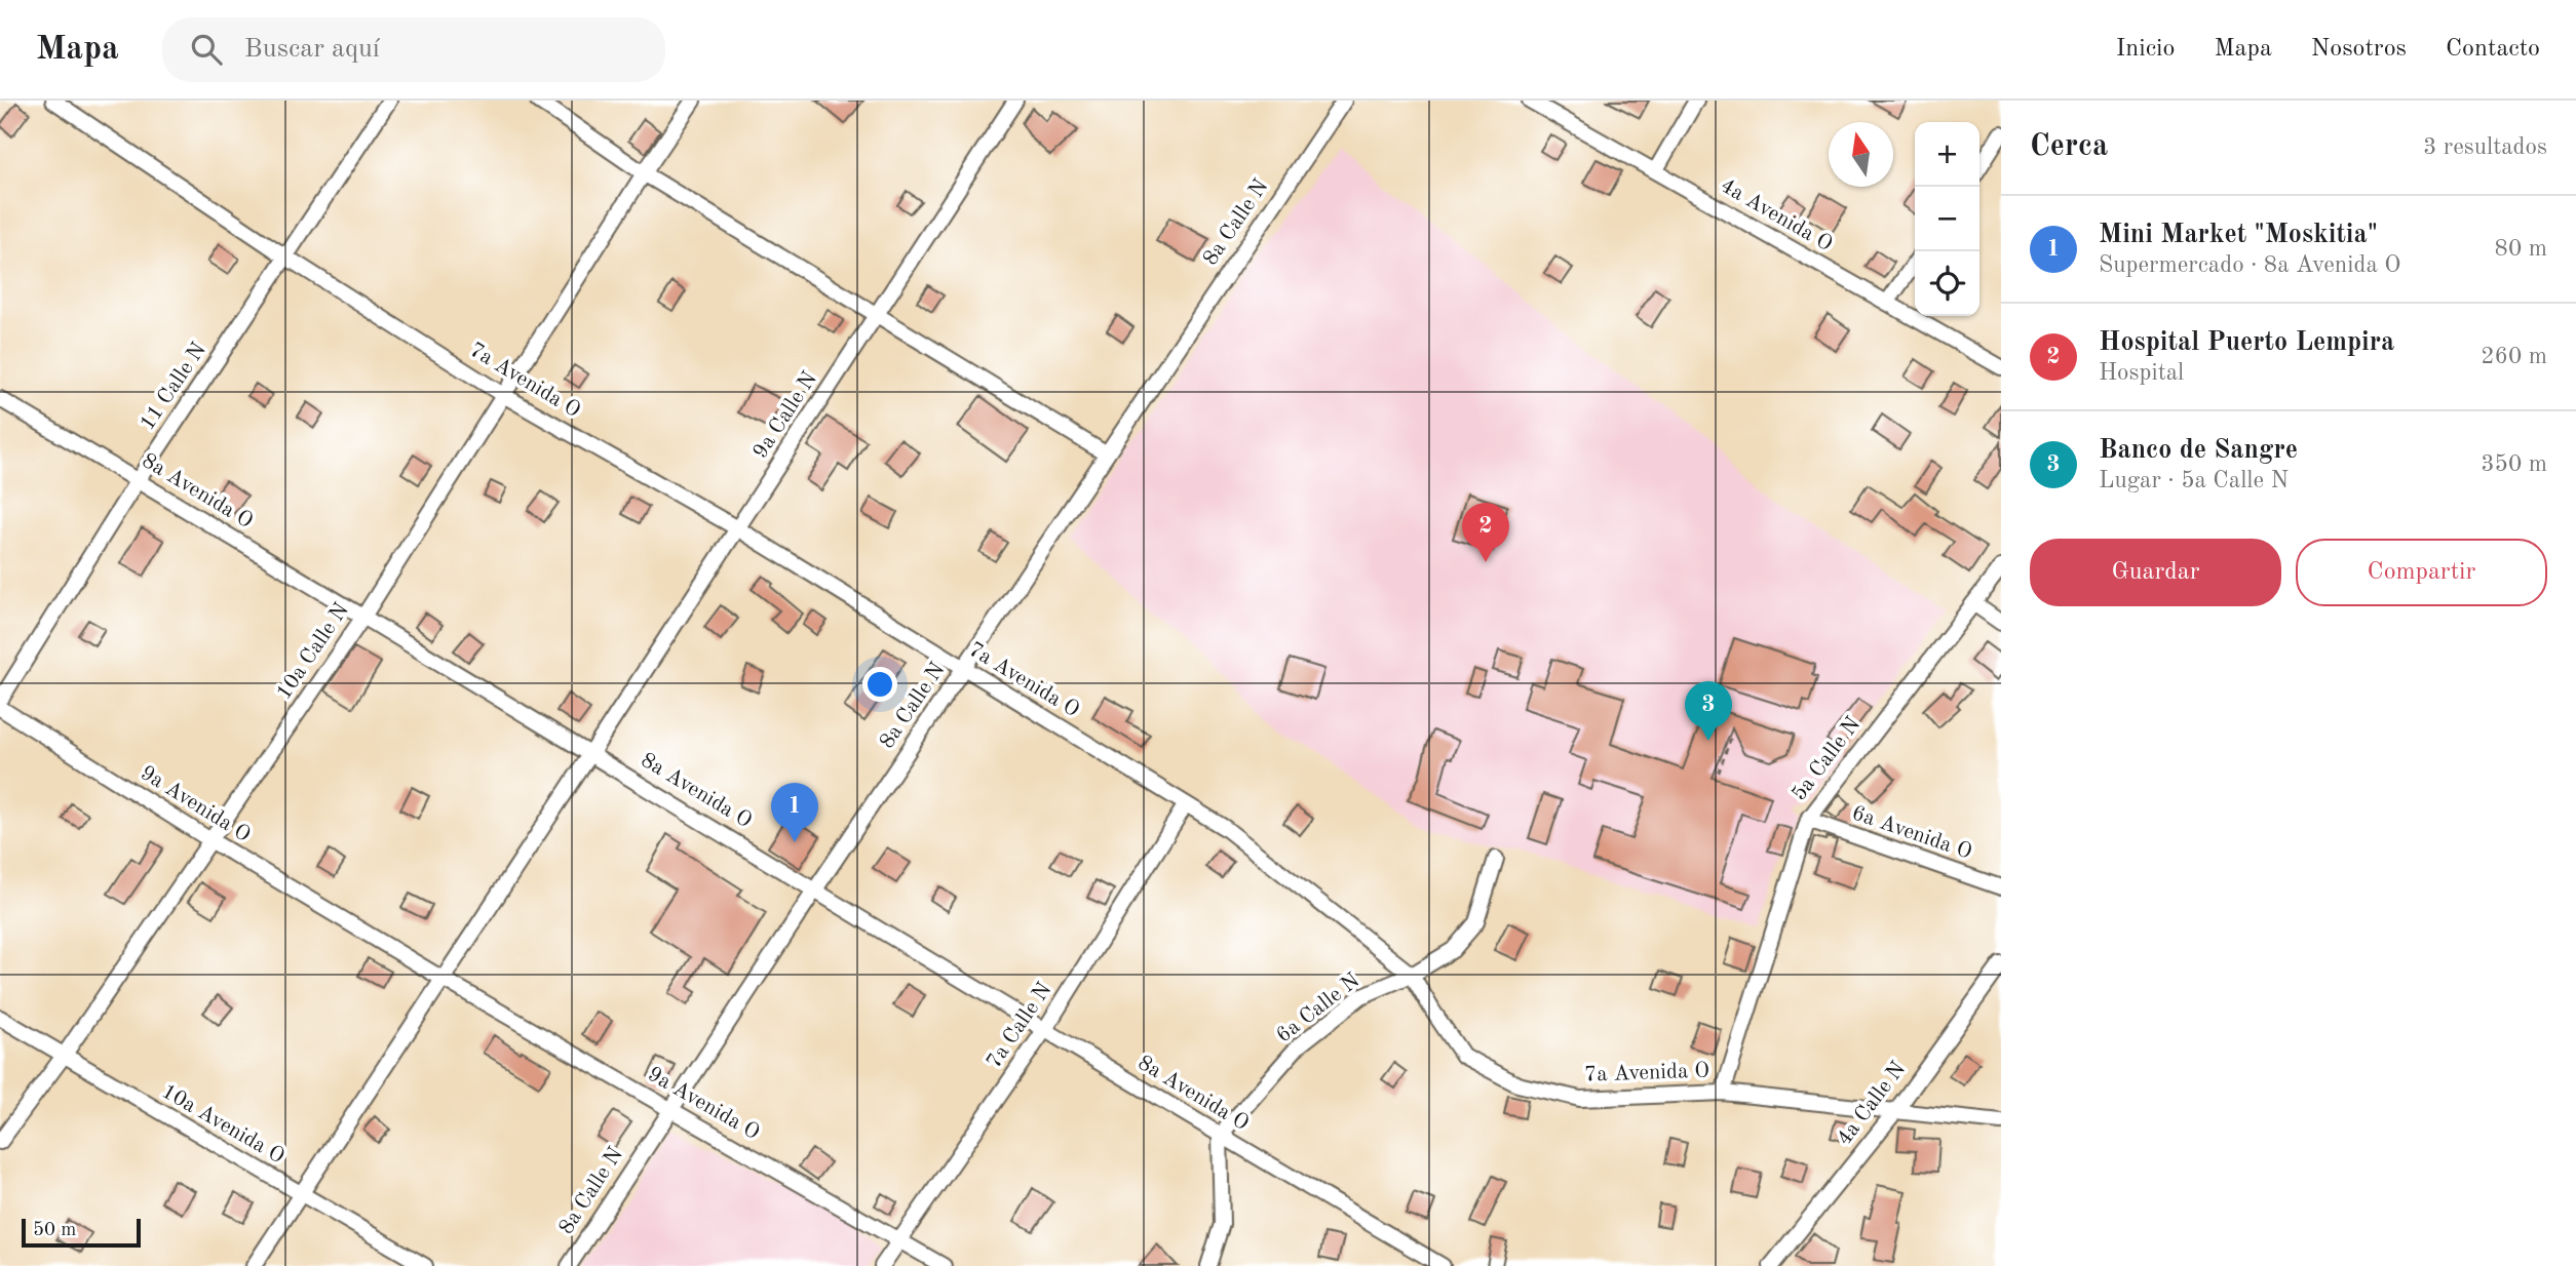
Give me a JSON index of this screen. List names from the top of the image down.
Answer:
{
  "streets": {
    "street": [
      "4a Avenida O",
      "8a Calle N",
      "7a Avenida O",
      "11 Calle N",
      "9a Calle N",
      "8a Avenida O",
      "10a Calle N",
      "5a Calle N",
      "9a Avenida O",
      "6a Avenida O",
      "6a Calle N",
      "7a Calle N",
      "4a Calle N",
      "10a Avenida O"
    ]
  },
  "crossings": [
    ["8a Calle N", "7a Avenida O"],
    ["8a Calle N", "8a Avenida O"],
    ["8a Calle N", "9a Avenida O"],
    ["7a Avenida O", "11 Calle N"],
    ["7a Avenida O", "9a Calle N"],
    ["7a Avenida O", "10a Calle N"],
    ["7a Avenida O", "5a Calle N"],
    ["7a Avenida O", "6a Calle N"],
    ["7a Avenida O", "7a Calle N"],
    ["7a Avenida O", "4a Calle N"],
    ["11 Calle N", "8a Avenida O"],
    ["9a Calle N", "8a Avenida O"],
    ["8a Avenida O", "10a Calle N"],
    ["8a Avenida O", "6a Calle N"],
    ["8a Avenida O", "7a Calle N"],
    ["10a Calle N", "9a Avenida O"],
    ["10a Calle N", "10a Avenida O"],
    ["5a Calle N", "6a Avenida O"],
    ["9a Avenida O", "7a Calle N"]
  ],
  "scale_bar": "50 m",
  "north": "top",
  "page": {
    "header": "Mapa",
    "search": "Buscar aquí",
    "nav": [
      "Inicio",
      "Mapa",
      "Nosotros",
      "Contacto"
    ],
    "heading": ["Cerca", "3 resultados"],
    "map_buttons": ["+", "−"],
    "list": [
      {
        "mark": "1",
        "name": "Mini Market \"Moskitia\"",
        "note": "Supermercado · 8a Avenida O",
        "value": "80 m"
      },
      {
        "mark": "2",
        "name": "Hospital Puerto Lempira",
        "note": "Hospital",
        "value": "260 m"
      },
      {
        "mark": "3",
        "name": "Banco de Sangre",
        "note": "Lugar · 5a Calle N",
        "value": "350 m"
      }
    ],
    "pins": ["2", "3", "1"],
    "buttons": ["Guardar", "Compartir"],
    "scale": "50 m"
  }
}
